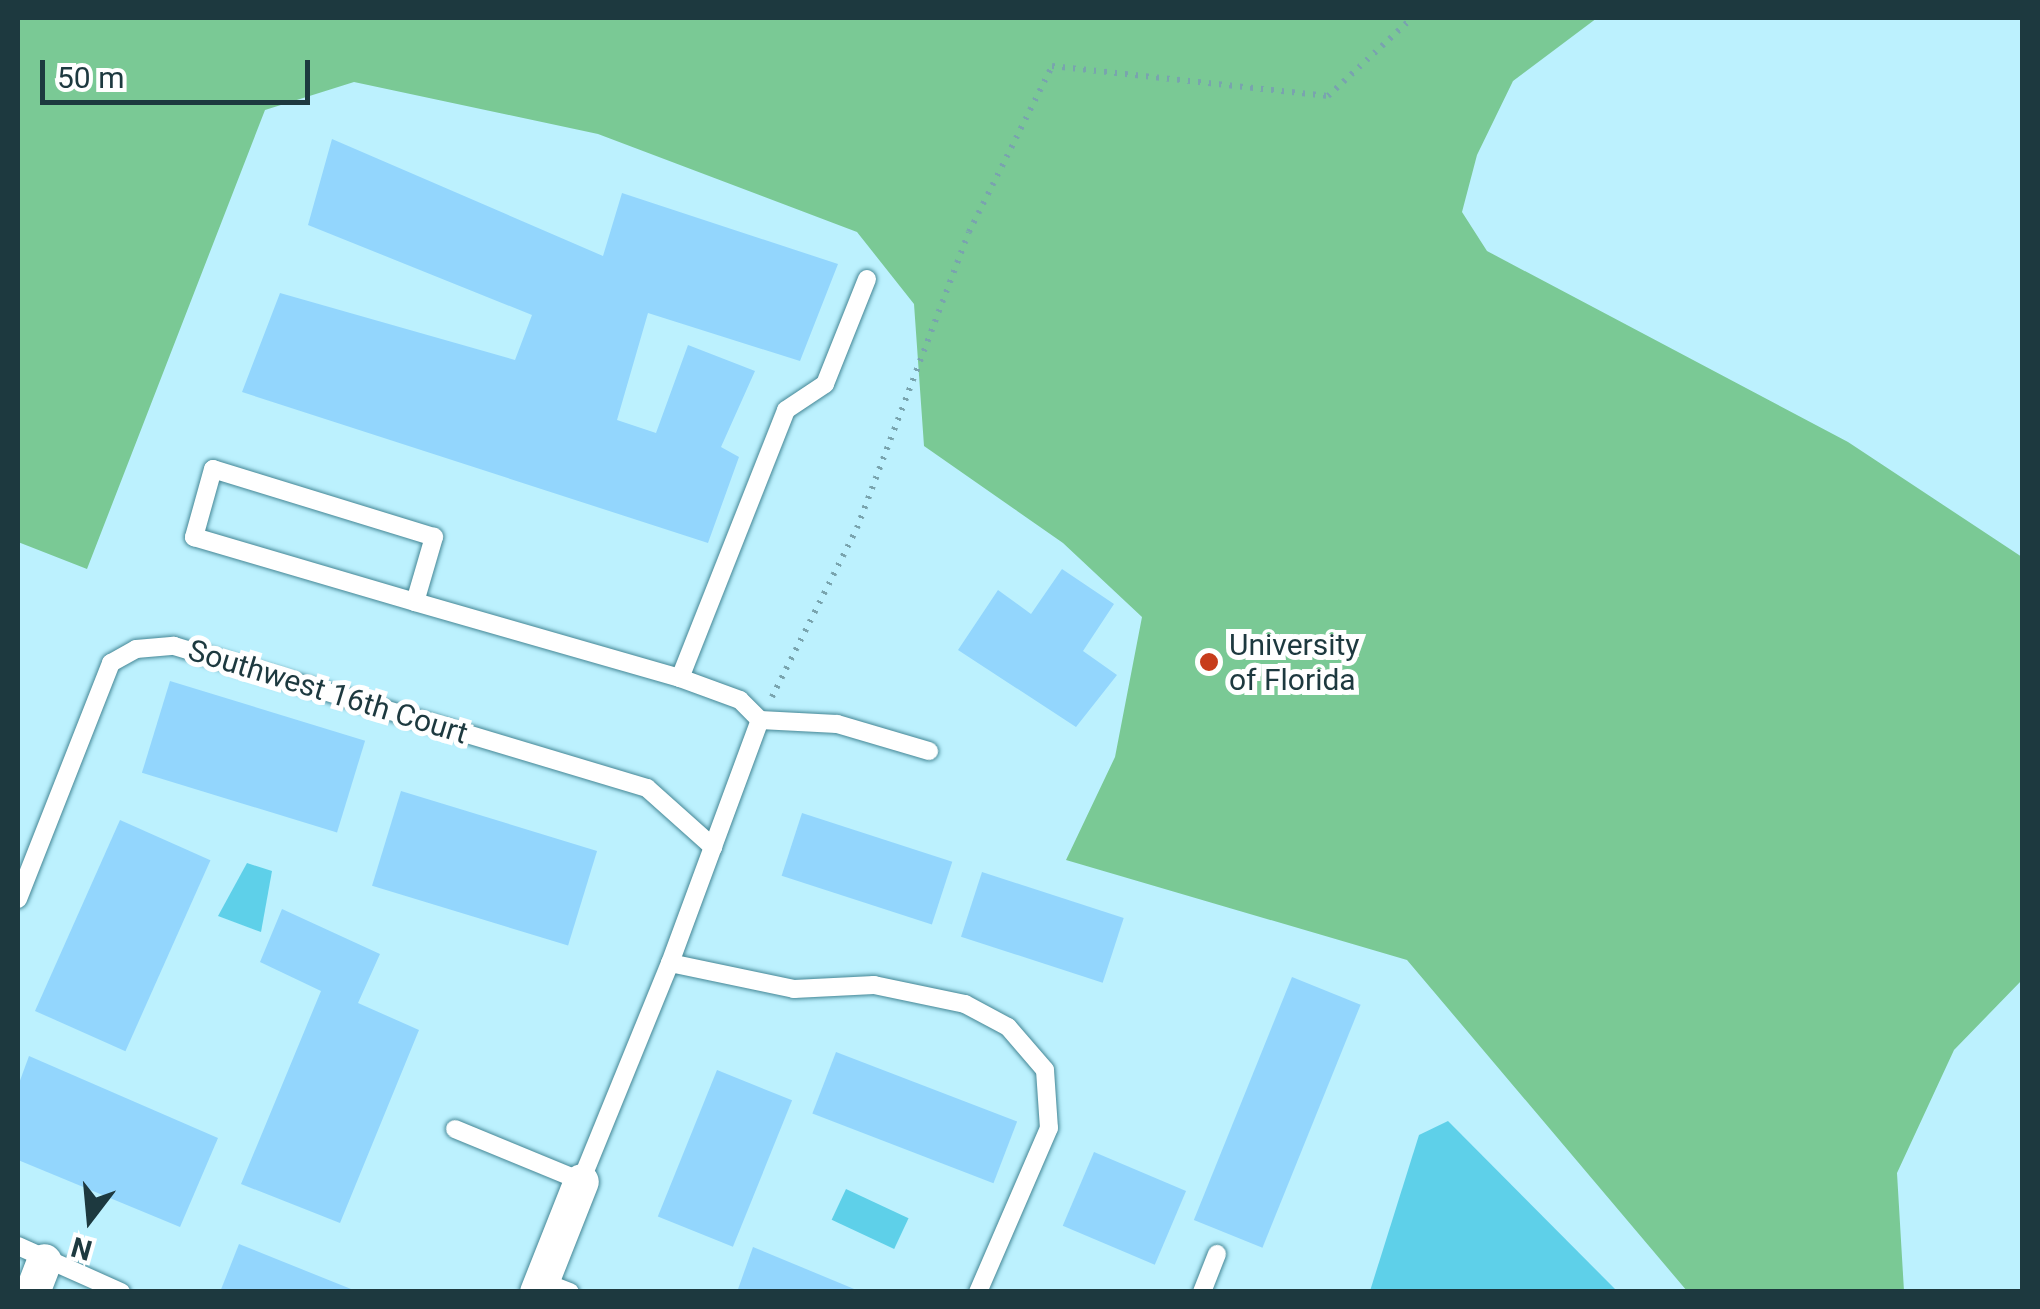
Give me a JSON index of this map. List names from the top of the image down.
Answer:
{
  "streets": {
    "lane": ["Southwest 16th Court"]
  },
  "places": ["University of Florida"],
  "scale_bar": "50 m",
  "north": "bottom"
}
